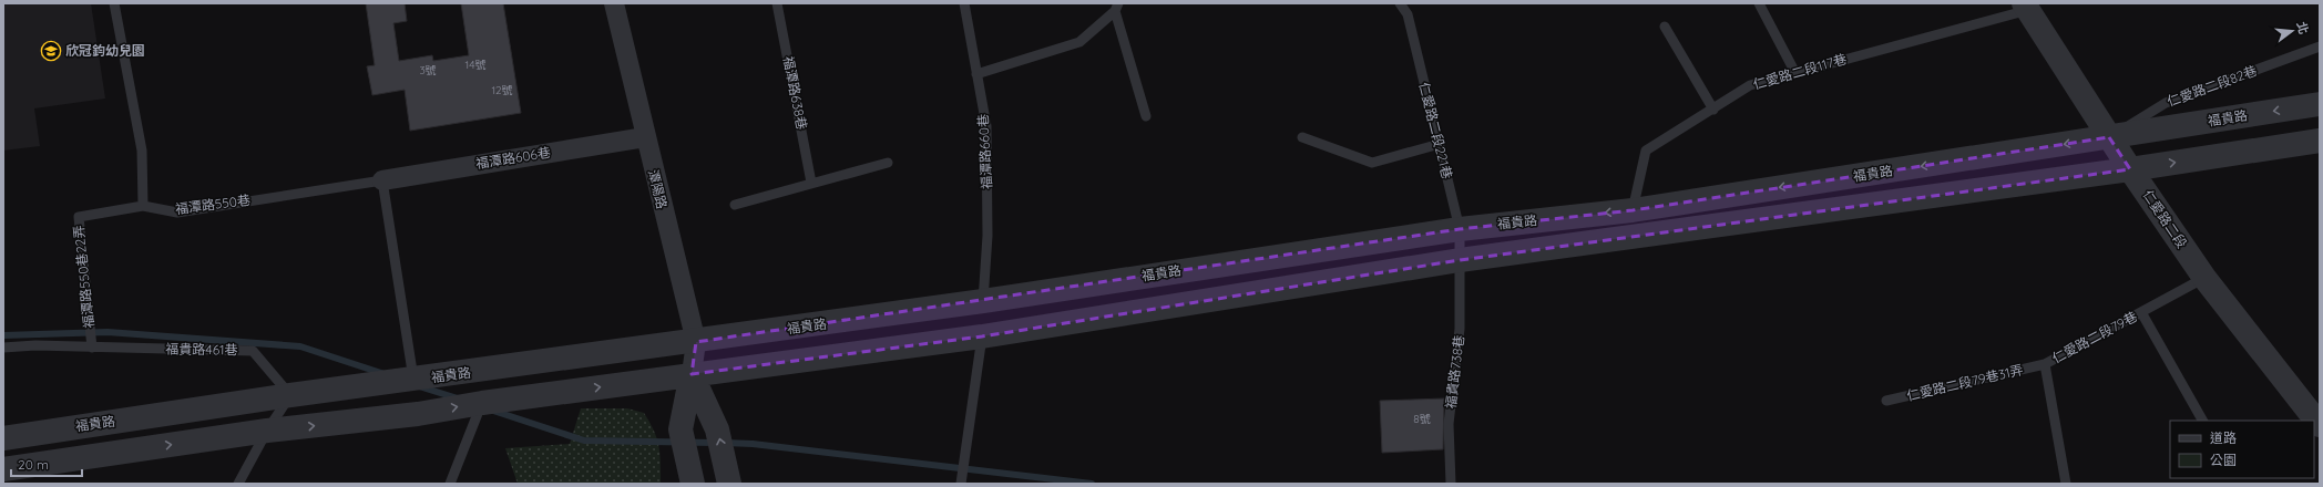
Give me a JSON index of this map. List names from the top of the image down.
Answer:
{
  "streets": {
    "street": [
      "福貴路",
      "福潭路606巷",
      "潭陽路",
      "仁愛路二段"
    ],
    "lane": [
      "仁愛路二段117巷",
      "仁愛路二段82巷",
      "福潭路638巷",
      "仁愛路二段221巷",
      "福潭路660巷",
      "福潭路550巷",
      "福潭路550巷22弄",
      "仁愛路二段79巷",
      "福貴路461巷",
      "福貴路738巷",
      "仁愛路二段79巷31弄"
    ]
  },
  "crossings": [
    ["仁愛路二段117巷", "福貴路"],
    ["仁愛路二段117巷", "仁愛路二段"],
    ["仁愛路二段82巷", "福貴路"],
    ["仁愛路二段82巷", "仁愛路二段"],
    ["福貴路", "仁愛路二段221巷"],
    ["福貴路", "福潭路660巷"],
    ["福貴路", "潭陽路"],
    ["福貴路", "仁愛路二段"],
    ["福貴路", "福貴路461巷"],
    ["仁愛路二段221巷", "福貴路738巷"],
    ["福潭路606巷", "潭陽路"],
    ["福潭路606巷", "福潭路550巷"],
    ["福潭路550巷", "福潭路550巷22弄"],
    ["仁愛路二段", "仁愛路二段79巷"],
    ["福潭路550巷22弄", "福貴路461巷"],
    ["仁愛路二段79巷", "仁愛路二段79巷31弄"]
  ],
  "places": {
    "school or university": ["欣冠鈞幼兒園"]
  },
  "house_numbers": [
    "14號",
    "3號",
    "12號",
    "8號"
  ],
  "legend": ["道路", "公園"],
  "scale_bar": "20 m",
  "north": "right"
}
